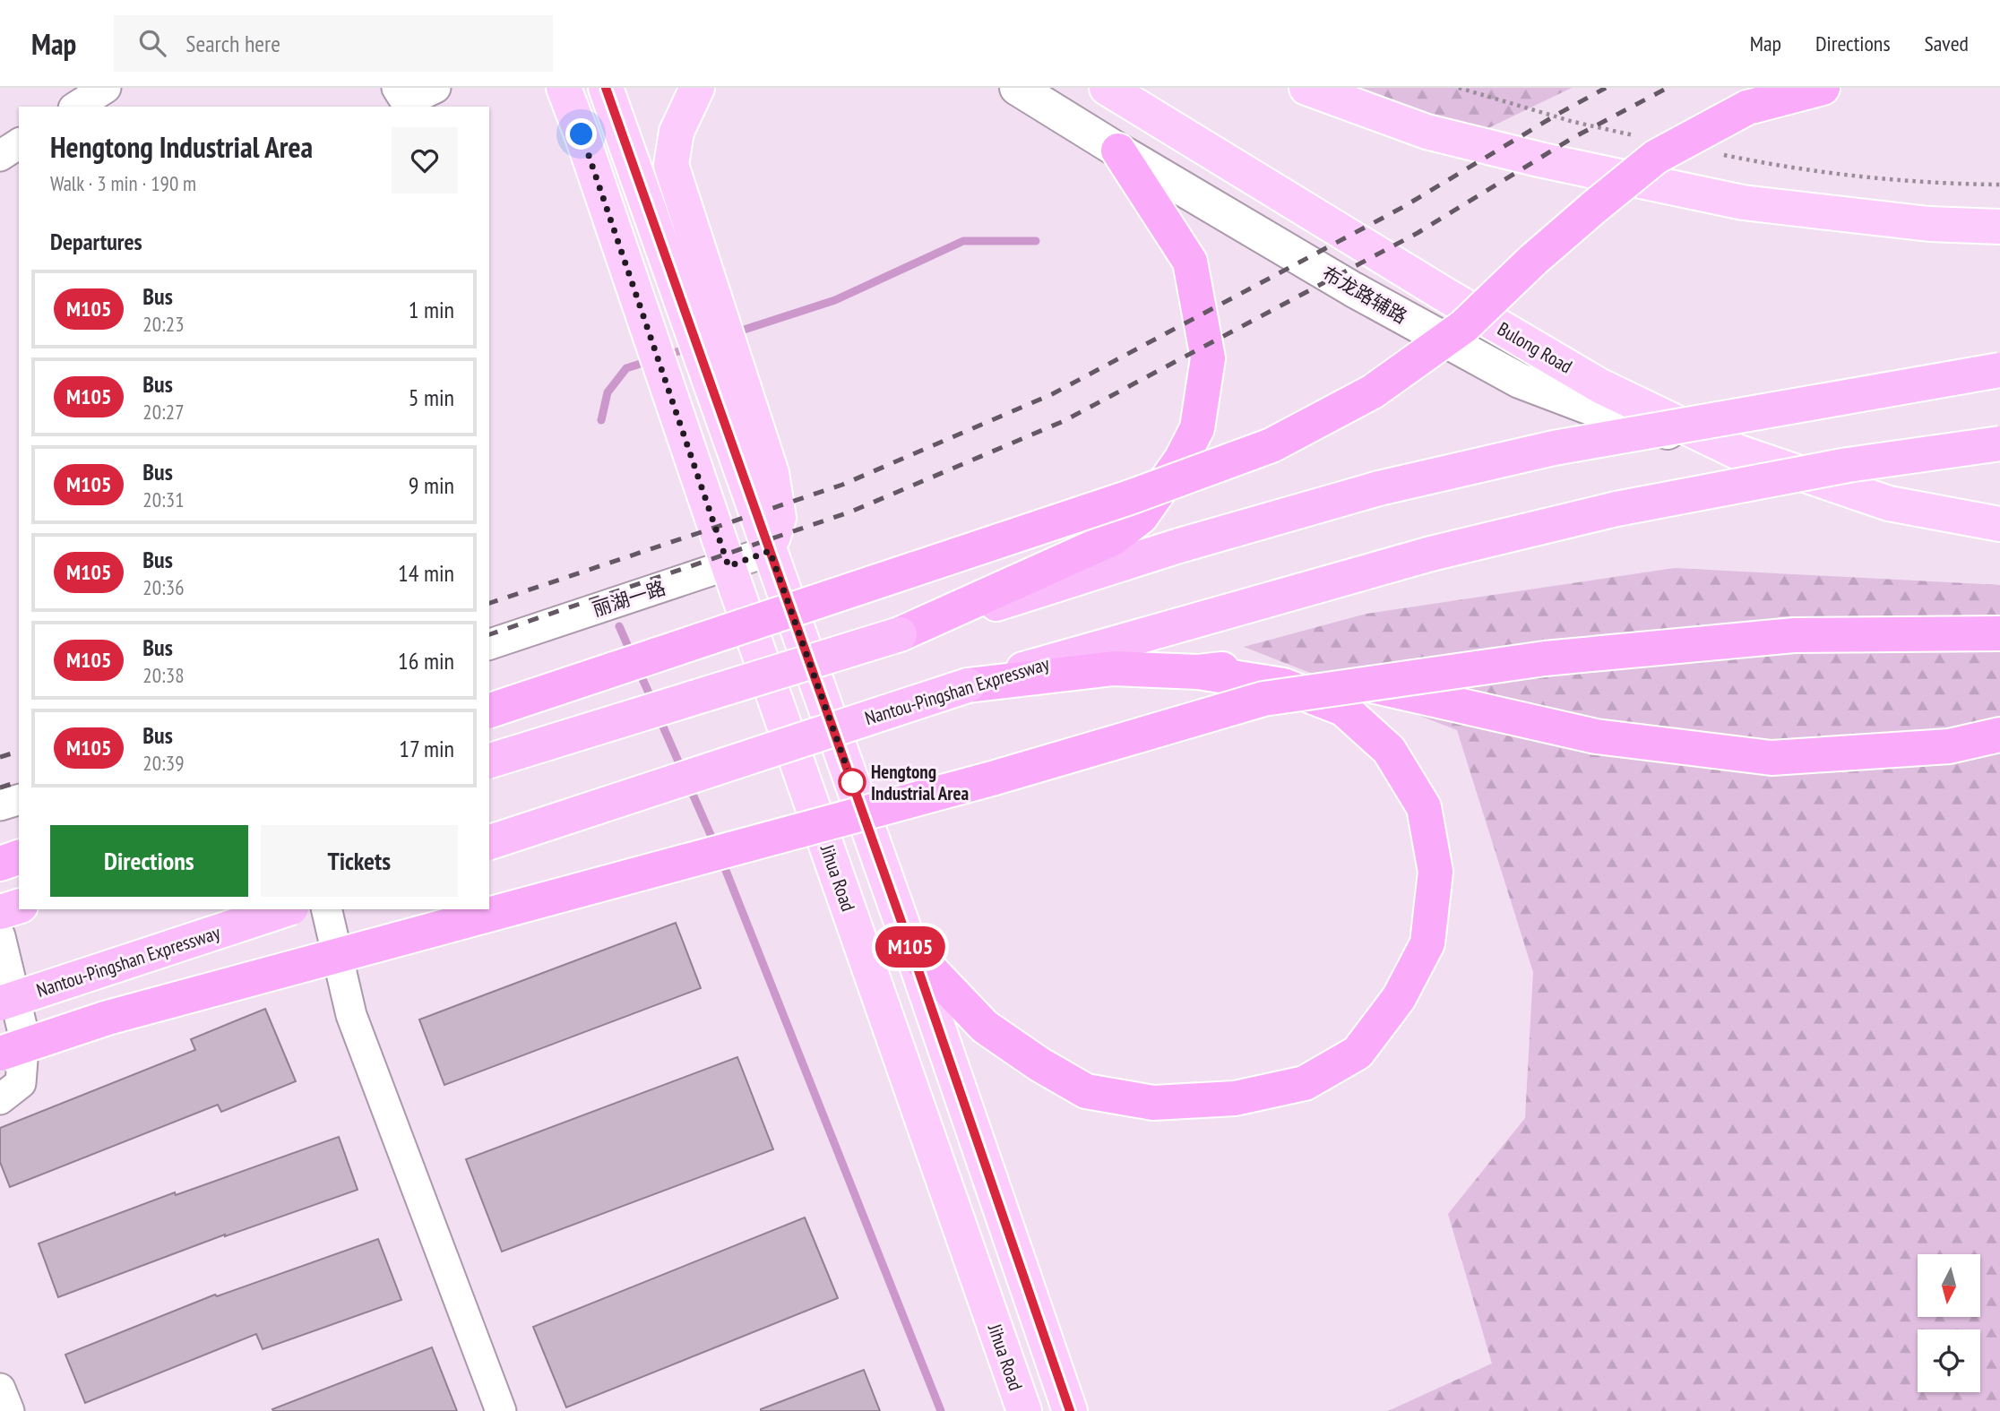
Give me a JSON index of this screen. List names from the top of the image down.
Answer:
{
  "streets": {
    "highway": ["Nantou-Pingshan Expressway"],
    "main road": ["布龙路辅路", "Bulong Road", "Jihua Road"],
    "street": ["丽湖一路"]
  },
  "crossings": [
    ["布龙路辅路", "Bulong Road"],
    ["丽湖一路", "Jihua Road"]
  ],
  "places": ["Hengtong Industrial Area"],
  "lines": ["bus line M105"],
  "north": "bottom",
  "page": {
    "header": "Map",
    "search": "Search here",
    "nav": ["Map", "Directions", "Saved"],
    "on_map": "M105",
    "heading": [
      ["Hengtong Industrial Area", "Walk · 3 min · 190 m"],
      "Departures"
    ],
    "list": [
      {
        "mark": "M105",
        "name": "Bus",
        "note": "20:23",
        "value": "1 min"
      },
      {
        "mark": "M105",
        "name": "Bus",
        "note": "20:27",
        "value": "5 min"
      },
      {
        "mark": "M105",
        "name": "Bus",
        "note": "20:31",
        "value": "9 min"
      },
      {
        "mark": "M105",
        "name": "Bus",
        "note": "20:36",
        "value": "14 min"
      },
      {
        "mark": "M105",
        "name": "Bus",
        "note": "20:38",
        "value": "16 min"
      },
      {
        "mark": "M105",
        "name": "Bus",
        "note": "20:39",
        "value": "17 min"
      }
    ],
    "buttons": ["Directions", "Tickets"]
  }
}
